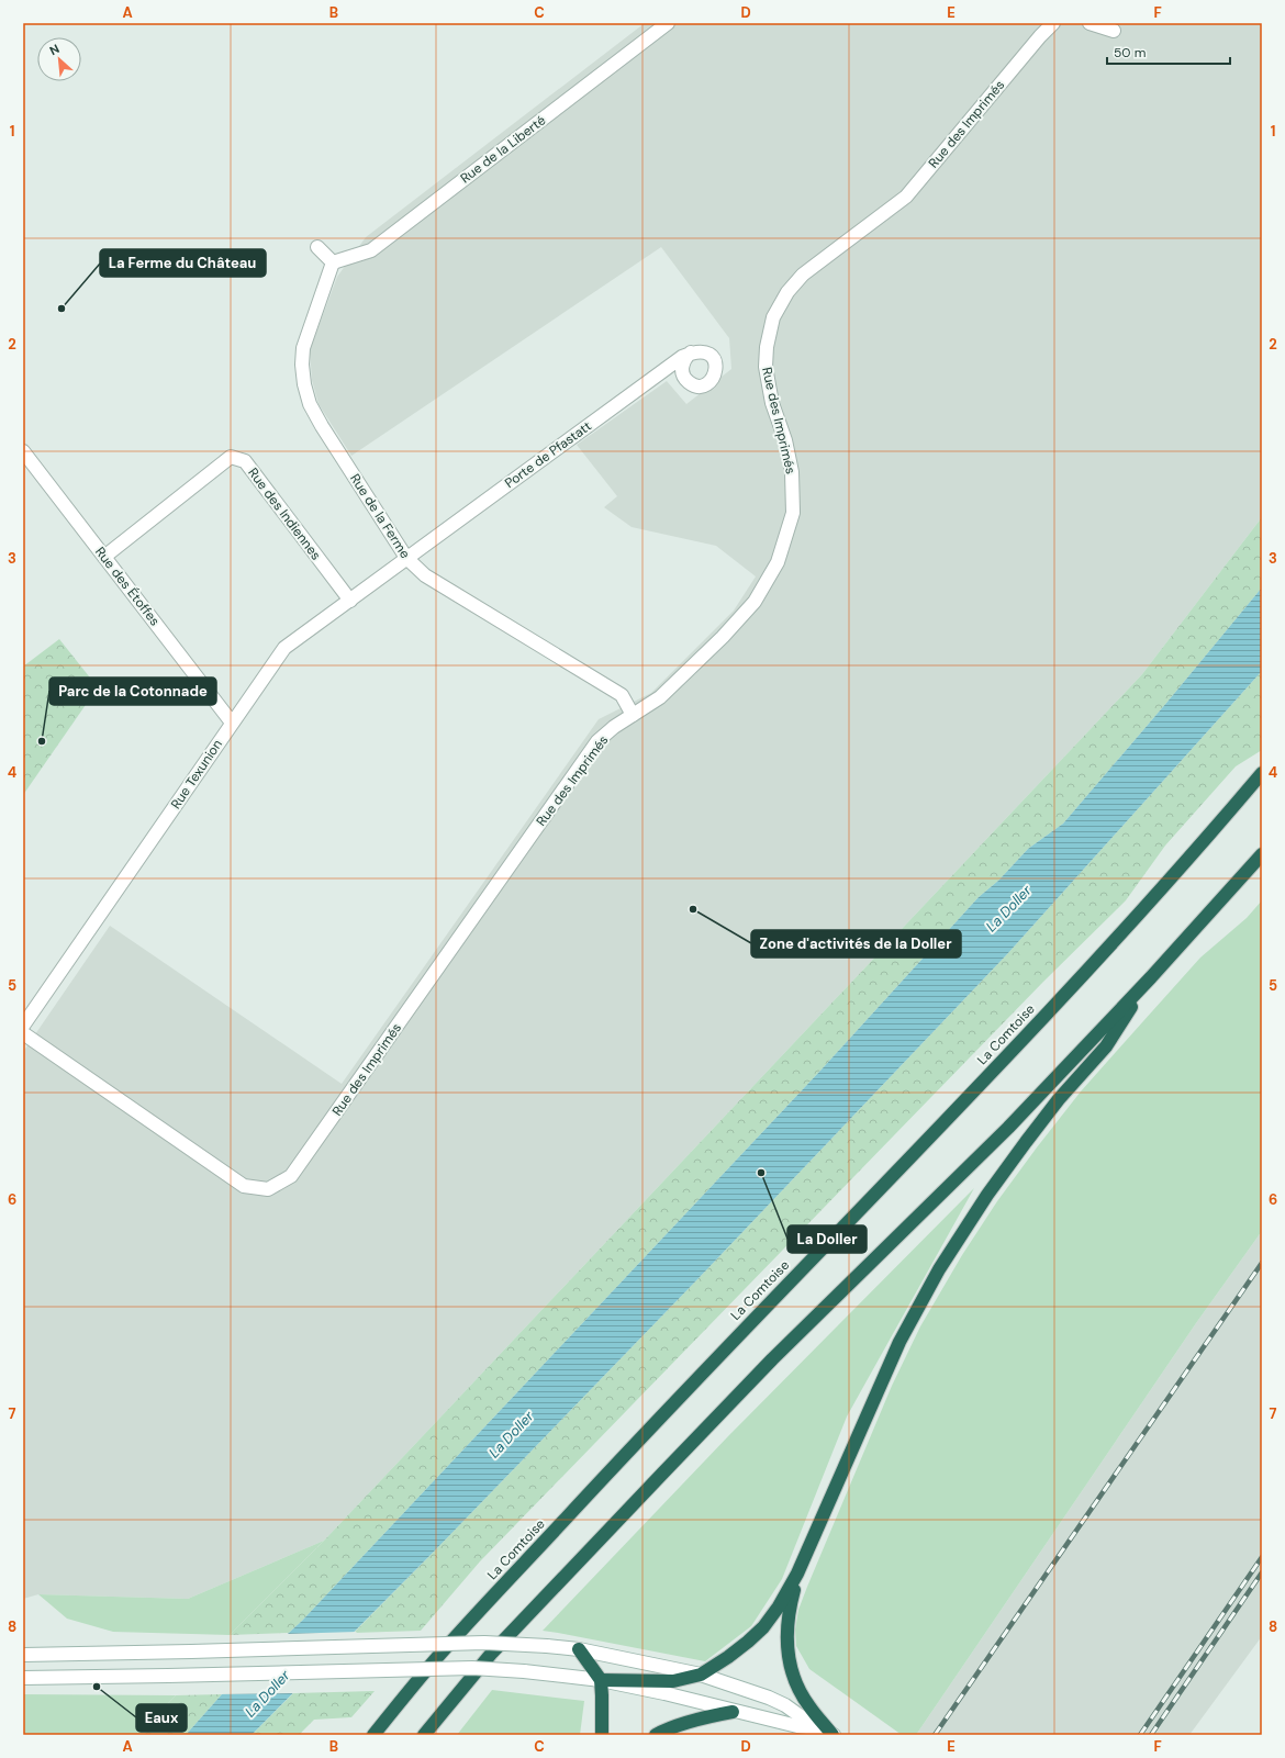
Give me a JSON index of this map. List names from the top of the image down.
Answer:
{
  "streets": {
    "highway": ["La Comtoise"],
    "street": [
      "Rue des Imprimés",
      "Rue de la Liberté",
      "Porte de Pfastatt",
      "Rue des Indiennes",
      "Rue de la Ferme",
      "Rue des Étoffes",
      "Rue Texunion"
    ]
  },
  "crossings": [
    ["Rue des Imprimés", "Rue de la Ferme"],
    ["Rue de la Liberté", "Rue de la Ferme"],
    ["Porte de Pfastatt", "Rue de la Ferme"],
    ["Porte de Pfastatt", "Rue Texunion"],
    ["Rue des Indiennes", "Rue des Étoffes"],
    ["Rue des Indiennes", "Rue Texunion"],
    ["Rue de la Ferme", "Rue Texunion"],
    ["Rue des Étoffes", "Rue Texunion"]
  ],
  "water": ["La Doller"],
  "places": [
    "La Ferme du Château",
    "Parc de la Cotonnade",
    "Zone d'activités de la Doller",
    "La Doller",
    "Eaux"
  ],
  "scale_bar": "50 m",
  "north": "top left",
  "grid": {
    "columns": [
      "A",
      "B",
      "C",
      "D",
      "E",
      "F"
    ],
    "rows": [
      "1",
      "2",
      "3",
      "4",
      "5",
      "6",
      "7",
      "8"
    ]
  }
}
